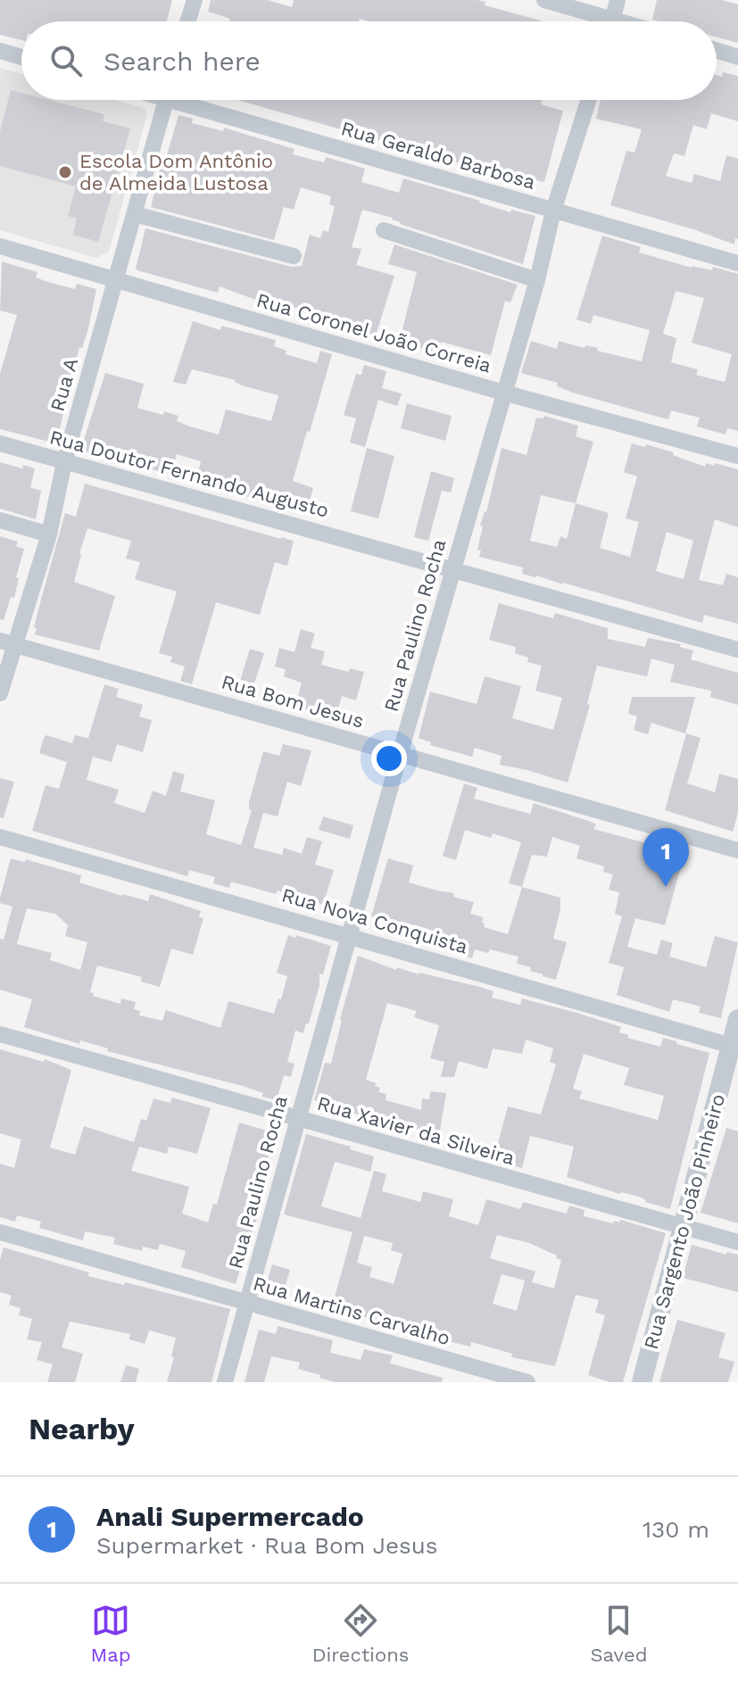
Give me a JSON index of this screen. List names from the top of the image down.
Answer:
{
  "streets": {
    "street": [
      "Rua Geraldo Barbosa",
      "Rua Coronel João Correia",
      "Rua A",
      "Rua Doutor Fernando Augusto",
      "Rua Paulino Rocha",
      "Rua Bom Jesus",
      "Rua Nova Conquista",
      "Rua Xavier da Silveira",
      "Rua Sargento João Pinheiro",
      "Rua Martins Carvalho"
    ]
  },
  "crossings": [
    ["Rua Geraldo Barbosa", "Rua Paulino Rocha"],
    ["Rua Coronel João Correia", "Rua A"],
    ["Rua Coronel João Correia", "Rua Paulino Rocha"],
    ["Rua A", "Rua Doutor Fernando Augusto"],
    ["Rua A", "Rua Bom Jesus"],
    ["Rua Doutor Fernando Augusto", "Rua Paulino Rocha"],
    ["Rua Paulino Rocha", "Rua Bom Jesus"],
    ["Rua Paulino Rocha", "Rua Nova Conquista"],
    ["Rua Paulino Rocha", "Rua Xavier da Silveira"],
    ["Rua Paulino Rocha", "Rua Martins Carvalho"],
    ["Rua Nova Conquista", "Rua Sargento João Pinheiro"],
    ["Rua Xavier da Silveira", "Rua Sargento João Pinheiro"]
  ],
  "places": ["Escola Dom Antônio de Almeida Lustosa"],
  "page": {
    "search": "Search here",
    "pins": "1",
    "heading": "Nearby",
    "list": [
      {
        "mark": "1",
        "name": "Anali Supermercado",
        "note": "Supermarket · Rua Bom Jesus",
        "value": "130 m"
      }
    ],
    "nav": ["Map", "Directions", "Saved"]
  }
}
